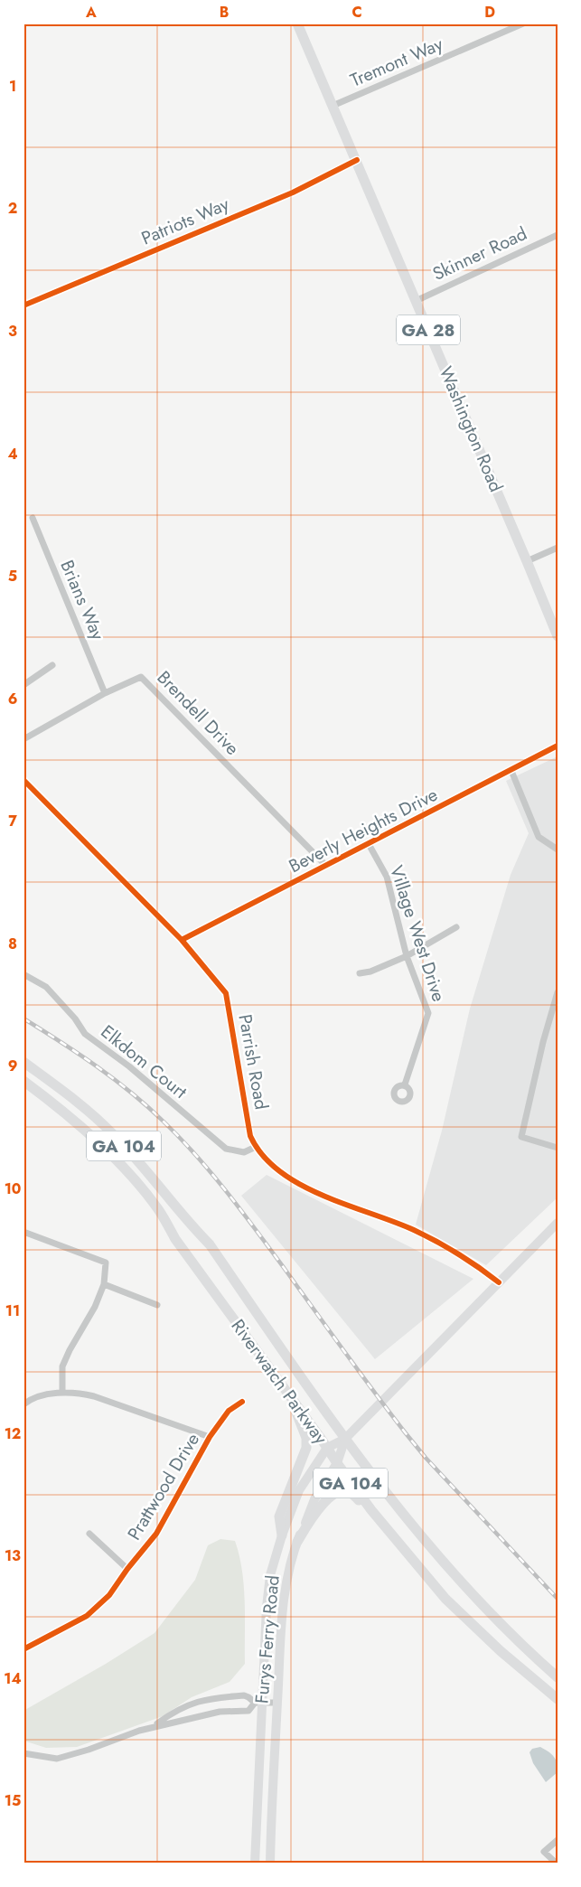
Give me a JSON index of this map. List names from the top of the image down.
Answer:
{
  "streets": {
    "main road": [
      "GA 28",
      "Washington Road",
      "GA 104",
      "Riverwatch Parkway",
      "Furys Ferry Road"
    ],
    "street": [
      "Tremont Way",
      "Patriots Way",
      "Skinner Road",
      "Brians Way",
      "Brendell Drive",
      "Beverly Heights Drive",
      "Village West Drive",
      "Elkdom Court",
      "Parrish Road",
      "Prattwood Drive"
    ]
  },
  "crossings": [
    ["Tremont Way", "Washington Road"],
    ["Patriots Way", "Washington Road"],
    ["Skinner Road", "Washington Road"],
    ["Brians Way", "Brendell Drive"],
    ["Brendell Drive", "Beverly Heights Drive"],
    ["Beverly Heights Drive", "Village West Drive"],
    ["Beverly Heights Drive", "Parrish Road"],
    ["Elkdom Court", "Parrish Road"],
    ["Parrish Road", "Furys Ferry Road"],
    ["Riverwatch Parkway", "Furys Ferry Road"]
  ],
  "grid": {
    "columns": [
      "A",
      "B",
      "C",
      "D"
    ],
    "rows": [
      "1",
      "2",
      "3",
      "4",
      "5",
      "6",
      "7",
      "8",
      "9",
      "10",
      "11",
      "12",
      "13",
      "14",
      "15"
    ]
  }
}
